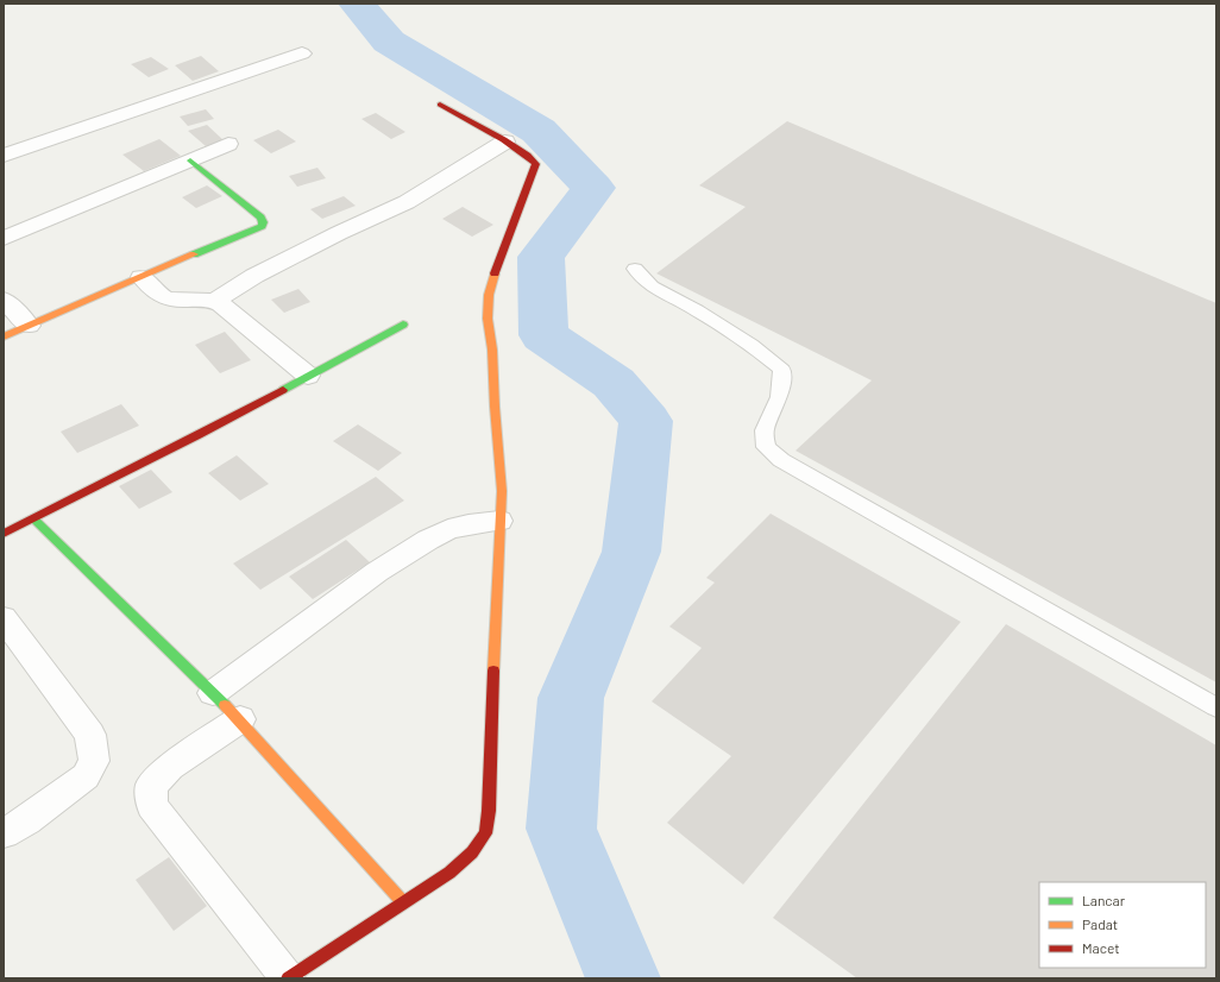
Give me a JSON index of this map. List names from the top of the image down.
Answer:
{
  "legend": ["Lancar", "Padat", "Macet"]
}
